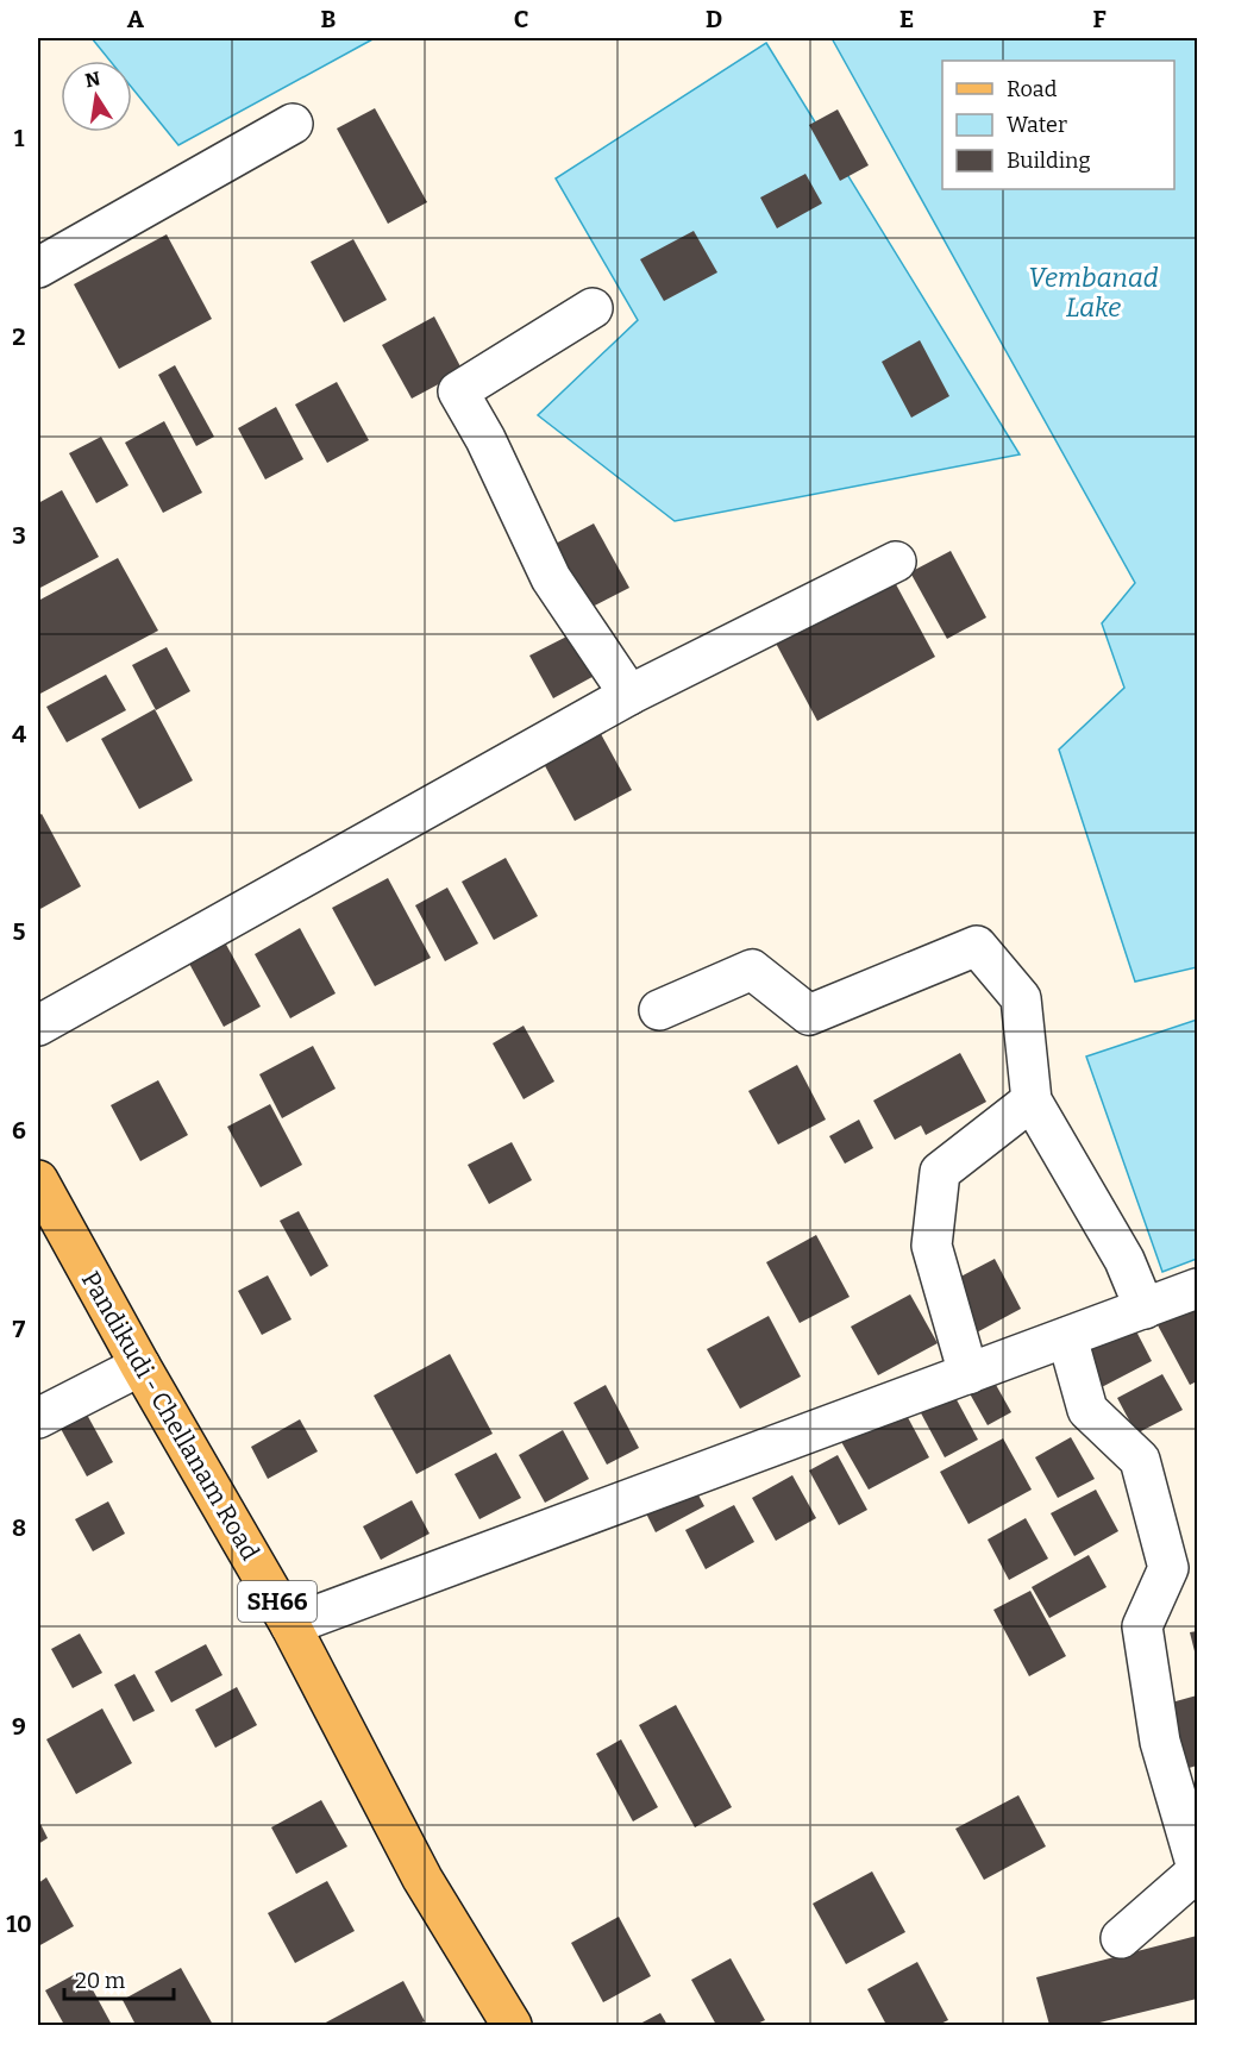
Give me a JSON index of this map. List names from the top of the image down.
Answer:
{
  "streets": {
    "main road": ["Pandikudi - Chellanam Road", "SH66"]
  },
  "water": ["Vembanad Lake"],
  "legend": ["Road", "Water", "Building"],
  "scale_bar": "20 m",
  "north": "top",
  "grid": {
    "columns": [
      "A",
      "B",
      "C",
      "D",
      "E",
      "F"
    ],
    "rows": [
      "1",
      "2",
      "3",
      "4",
      "5",
      "6",
      "7",
      "8",
      "9",
      "10"
    ]
  }
}
